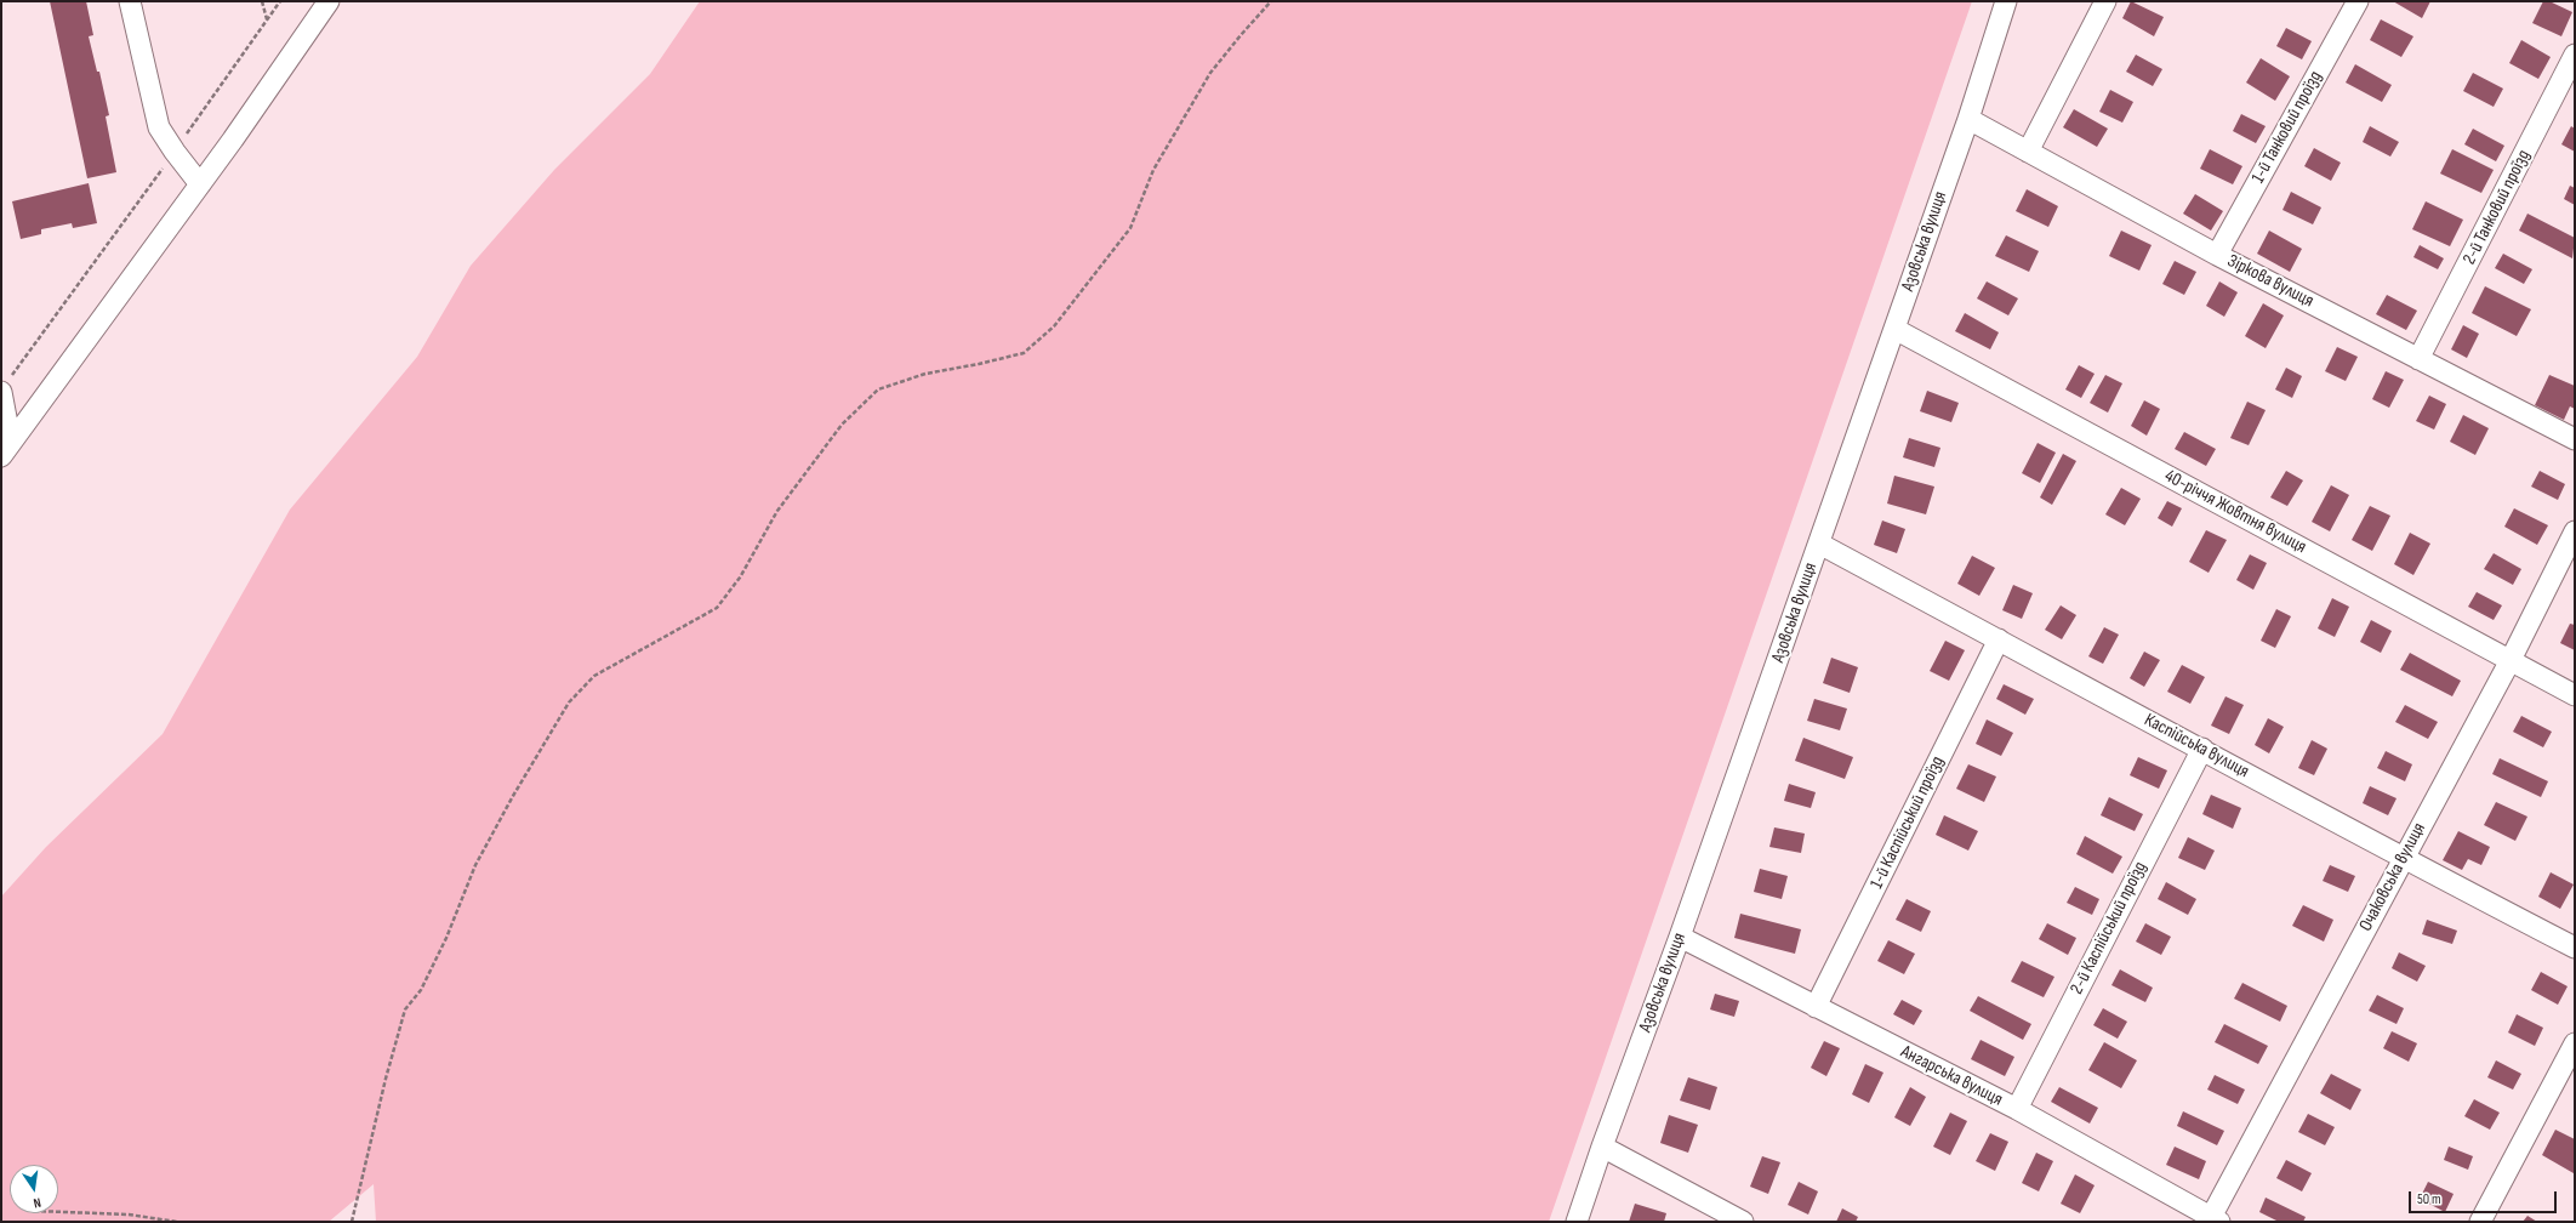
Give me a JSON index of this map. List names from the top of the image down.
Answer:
{
  "streets": {
    "street": [
      "1-й Танковий проїзд",
      "2-й Танковий проїзд",
      "Азовська вулиця",
      "Зіркова вулиця",
      "40-річчя Жовтня вулиця",
      "Каспійська вулиця",
      "1-й Каспійський проїзд",
      "Очаковська вулиця",
      "2-й Каспійський проїзд",
      "Ангарська вулиця"
    ]
  },
  "crossings": [
    ["1-й Танковий проїзд", "Зіркова вулиця"],
    ["2-й Танковий проїзд", "Зіркова вулиця"],
    ["Азовська вулиця", "Зіркова вулиця"],
    ["Азовська вулиця", "40-річчя Жовтня вулиця"],
    ["Азовська вулиця", "Каспійська вулиця"],
    ["Азовська вулиця", "Ангарська вулиця"],
    ["40-річчя Жовтня вулиця", "Очаковська вулиця"],
    ["Каспійська вулиця", "1-й Каспійський проїзд"],
    ["Каспійська вулиця", "Очаковська вулиця"],
    ["Каспійська вулиця", "2-й Каспійський проїзд"],
    ["1-й Каспійський проїзд", "Ангарська вулиця"],
    ["Очаковська вулиця", "Ангарська вулиця"],
    ["2-й Каспійський проїзд", "Ангарська вулиця"]
  ],
  "scale_bar": "50 m",
  "north": "bottom"
}
